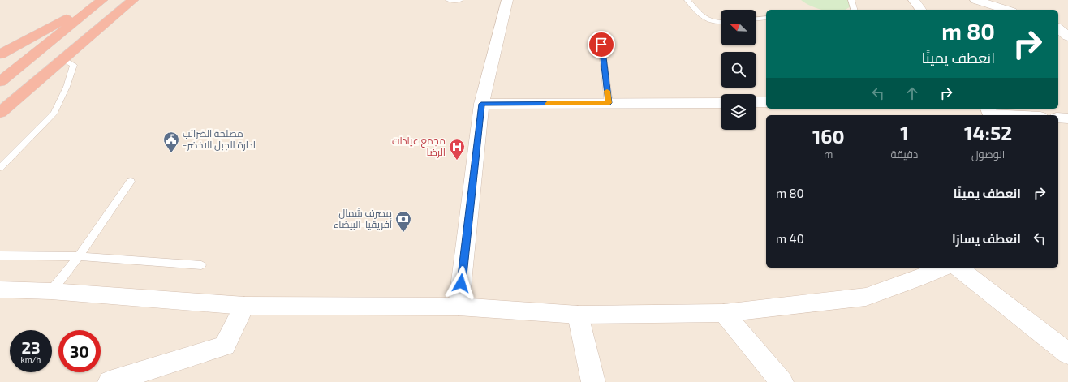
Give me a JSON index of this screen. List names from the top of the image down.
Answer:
{
  "places": {
    "public building": ["مصلحة الضرائب -ادارة الجبل الاخضر"],
    "hospital": ["مجمع عيادات الرضا"],
    "bank": ["مصرف شمال أفريقيا-البيضاء"]
  },
  "north": "top left",
  "page": {
    "turn": ["80 m", "انعطف يمينًا"],
    "eta": [
      "14:52",
      "الوصول",
      "1",
      "دقيقة",
      "160",
      "m"
    ],
    "list": [
      {
        "name": "انعطف يمينًا",
        "value": "80 m"
      },
      {
        "name": "انعطف يسارًا",
        "value": "40 m"
      }
    ],
    "speed": "23 km/h",
    "limit": "30"
  }
}
